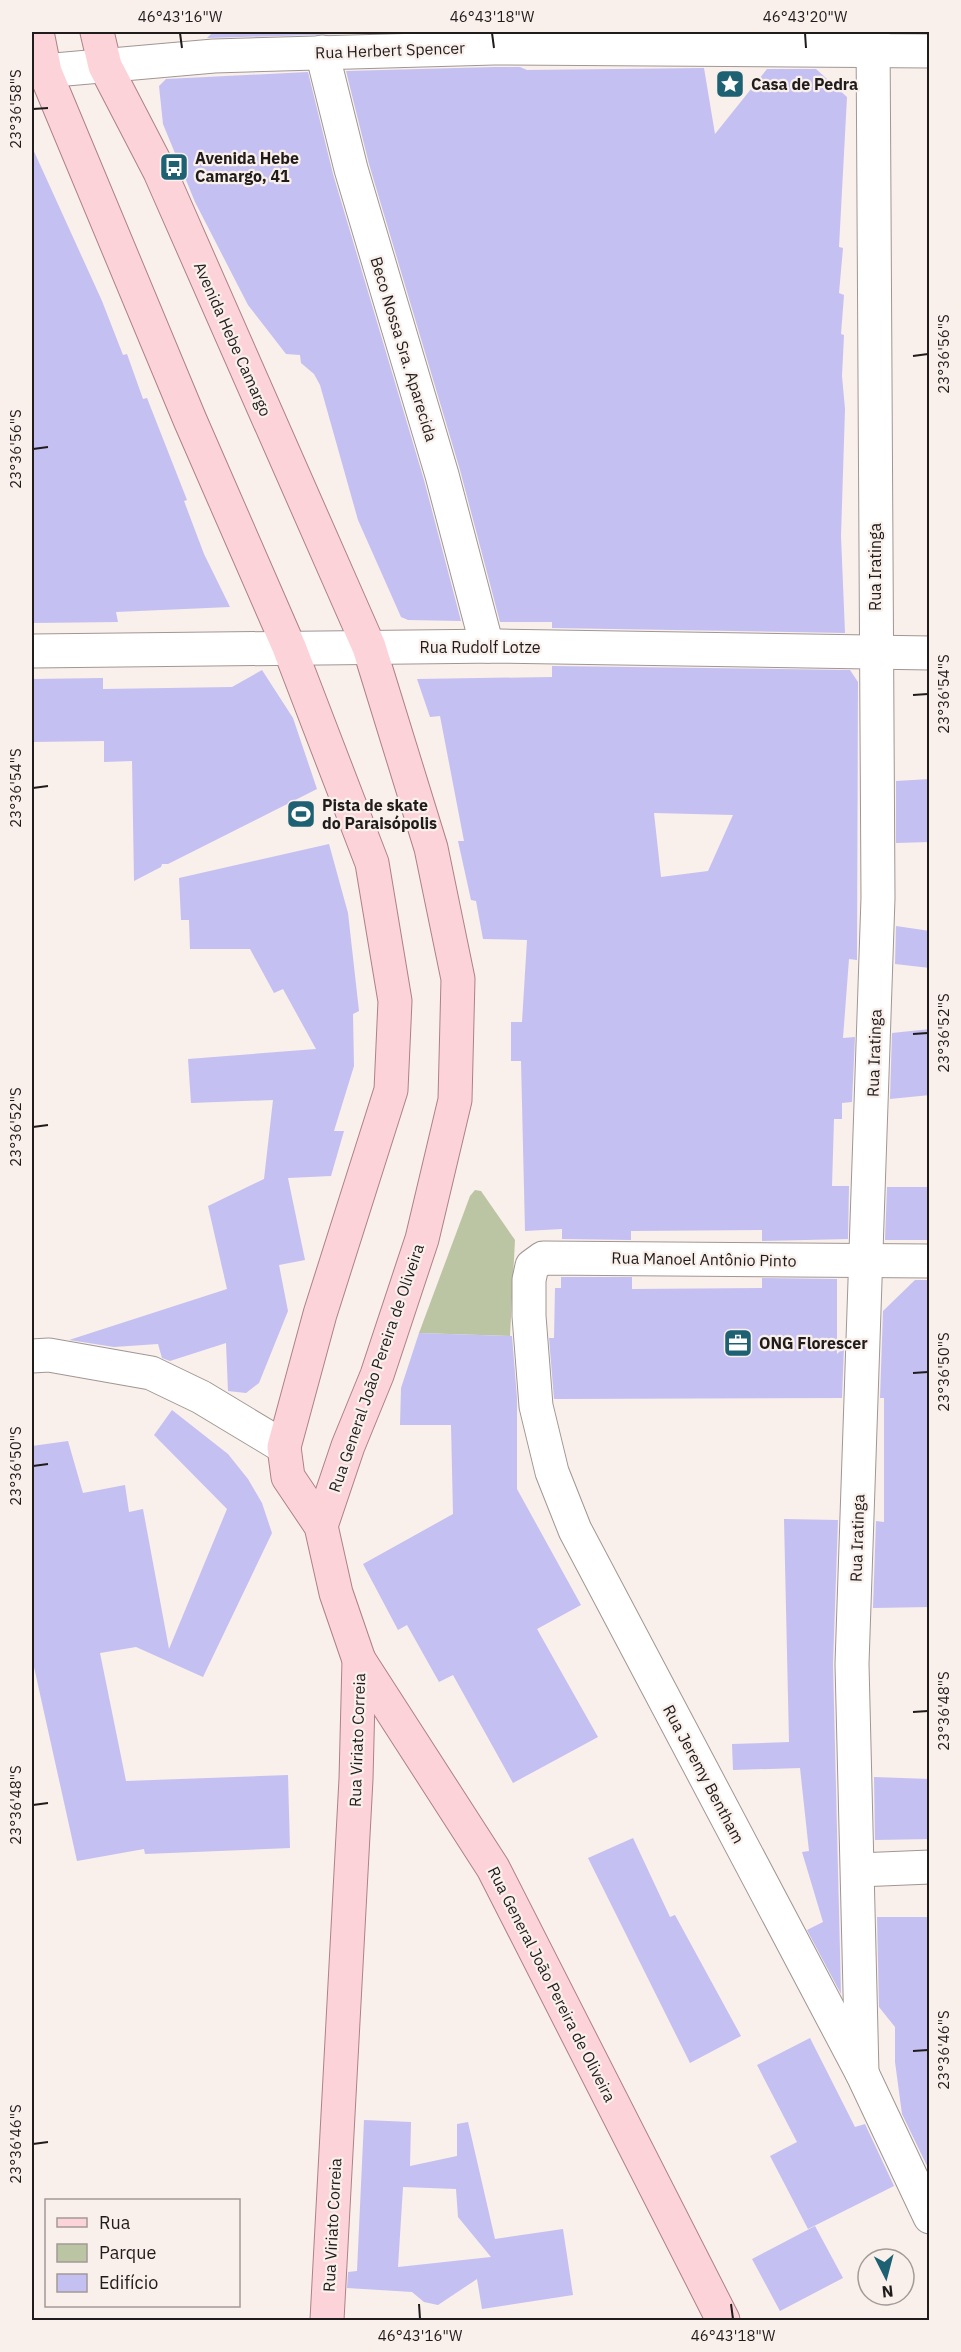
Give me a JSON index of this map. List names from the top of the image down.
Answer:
{
  "streets": {
    "main road": ["Avenida Hebe Camargo", "Rua General João Pereira de Oliveira", "Rua Viriato Correia"],
    "street": [
      "Rua Herbert Spencer",
      "Beco Nossa Sra. Aparecida",
      "Rua Iratinga",
      "Rua Rudolf Lotze",
      "Rua Manoel Antônio Pinto",
      "Rua Jeremy Bentham"
    ]
  },
  "crossings": [
    ["Rua Herbert Spencer", "Avenida Hebe Camargo"],
    ["Rua Herbert Spencer", "Beco Nossa Sra. Aparecida"],
    ["Rua Herbert Spencer", "Rua Iratinga"],
    ["Avenida Hebe Camargo", "Rua Rudolf Lotze"],
    ["Avenida Hebe Camargo", "Rua General João Pereira de Oliveira"],
    ["Beco Nossa Sra. Aparecida", "Rua Rudolf Lotze"],
    ["Rua Iratinga", "Rua Rudolf Lotze"],
    ["Rua Iratinga", "Rua Manoel Antônio Pinto"],
    ["Rua Iratinga", "Rua Jeremy Bentham"],
    ["Rua Rudolf Lotze", "Rua General João Pereira de Oliveira"],
    ["Rua Manoel Antônio Pinto", "Rua Jeremy Bentham"],
    ["Rua General João Pereira de Oliveira", "Rua Viriato Correia"]
  ],
  "places": {
    "place": ["Casa de Pedra"],
    "bus stop": ["Avenida Hebe Camargo, 41"],
    "sports": ["Pista de skate do Paraisópolis"],
    "office": ["ONG Florescer"]
  },
  "legend": ["Rua", "Parque", "Edifício"],
  "north": "bottom",
  "coordinates": [
    "46°43'16\"W",
    "46°43'18\"W",
    "46°43'20\"W",
    "23°36'58\"S",
    "23°36'56\"S",
    "23°36'54\"S",
    "23°36'52\"S",
    "23°36'50\"S",
    "23°36'48\"S",
    "23°36'46\"S"
  ]
}
